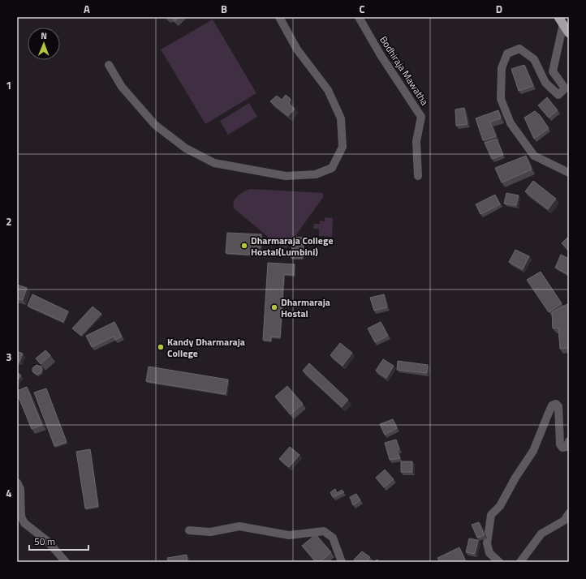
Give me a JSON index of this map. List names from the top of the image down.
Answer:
{
  "streets": {
    "street": ["Bodhiraja Mawatha"]
  },
  "places": ["Dharmaraja College Hostal(Lumbini)", "Dharmaraja Hostal", "Kandy Dharmaraja College"],
  "scale_bar": "50 m",
  "north": "top",
  "grid": {
    "columns": [
      "A",
      "B",
      "C",
      "D"
    ],
    "rows": [
      "1",
      "2",
      "3",
      "4"
    ]
  }
}
